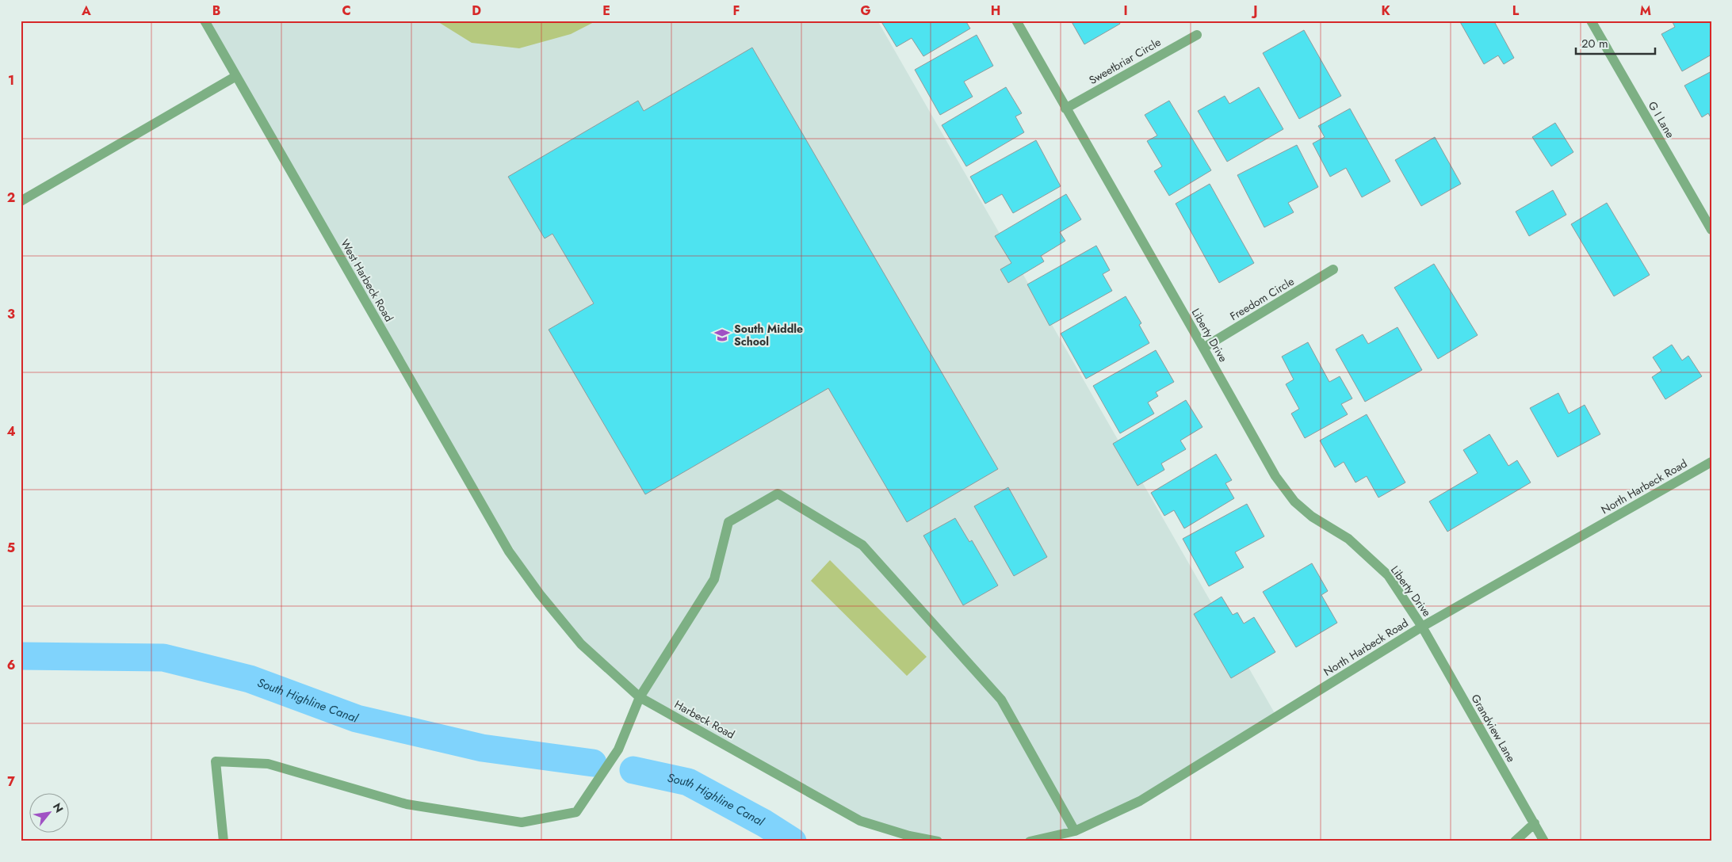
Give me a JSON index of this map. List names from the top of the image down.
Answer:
{
  "streets": {
    "street": [
      "Sweetbriar Circle",
      "G I Lane",
      "West Harbeck Road",
      "Freedom Circle",
      "Liberty Drive",
      "North Harbeck Road",
      "Harbeck Road",
      "Grandview Lane"
    ]
  },
  "crossings": [
    ["Sweetbriar Circle", "Liberty Drive"],
    ["West Harbeck Road", "Harbeck Road"],
    ["Freedom Circle", "Liberty Drive"],
    ["Liberty Drive", "North Harbeck Road"],
    ["Liberty Drive", "Grandview Lane"],
    ["North Harbeck Road", "Grandview Lane"]
  ],
  "water": ["South Highline Canal"],
  "places": {
    "school or university": ["South Middle School"]
  },
  "scale_bar": "20 m",
  "north": "top right",
  "grid": {
    "columns": [
      "A",
      "B",
      "C",
      "D",
      "E",
      "F",
      "G",
      "H",
      "I",
      "J",
      "K",
      "L",
      "M"
    ],
    "rows": [
      "1",
      "2",
      "3",
      "4",
      "5",
      "6",
      "7"
    ]
  }
}
